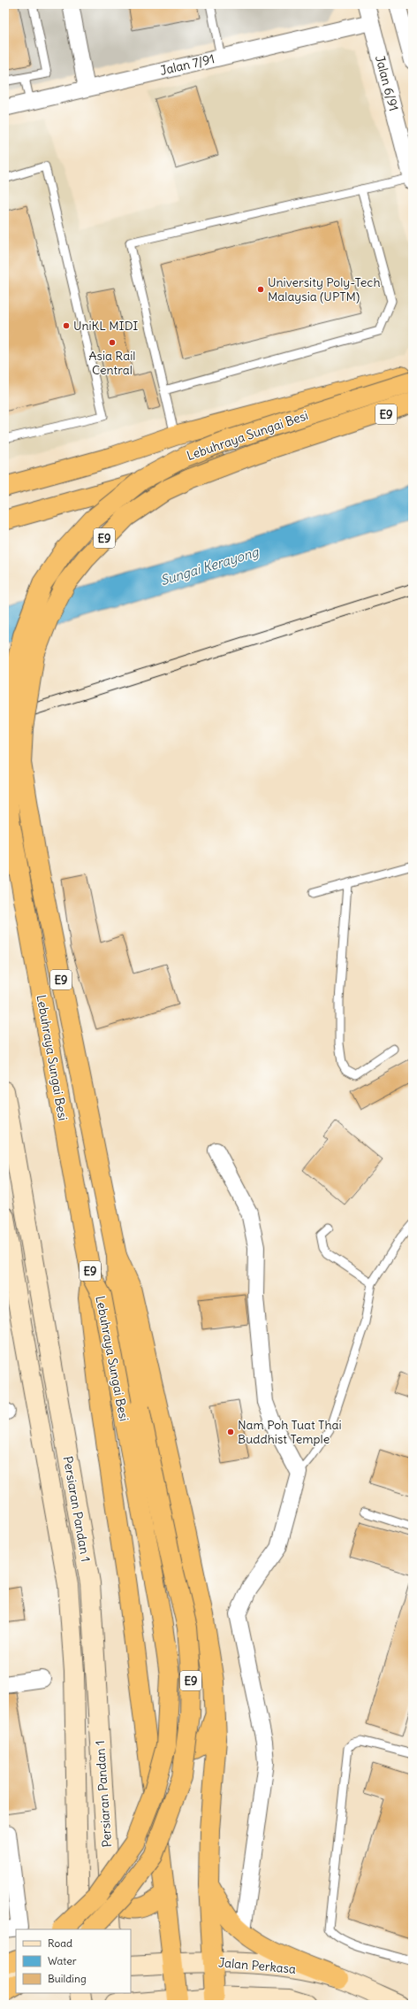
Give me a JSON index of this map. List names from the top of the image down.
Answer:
{
  "streets": {
    "highway": ["E9", "Lebuhraya Sungai Besi"],
    "street": [
      "Jalan 7/91",
      "Jalan 6/91",
      "Persiaran Pandan 1",
      "Jalan Perkasa"
    ]
  },
  "crossings": [
    ["Jalan 7/91", "Jalan 6/91"]
  ],
  "water": ["Sungai Kerayong"],
  "places": [
    "University Poly-Tech Malaysia (UPTM)",
    "UniKL MIDI",
    "Asia Rail Central",
    "Nam Poh Tuat Thai Buddhist Temple"
  ],
  "legend": ["Road", "Water", "Building"]
}
